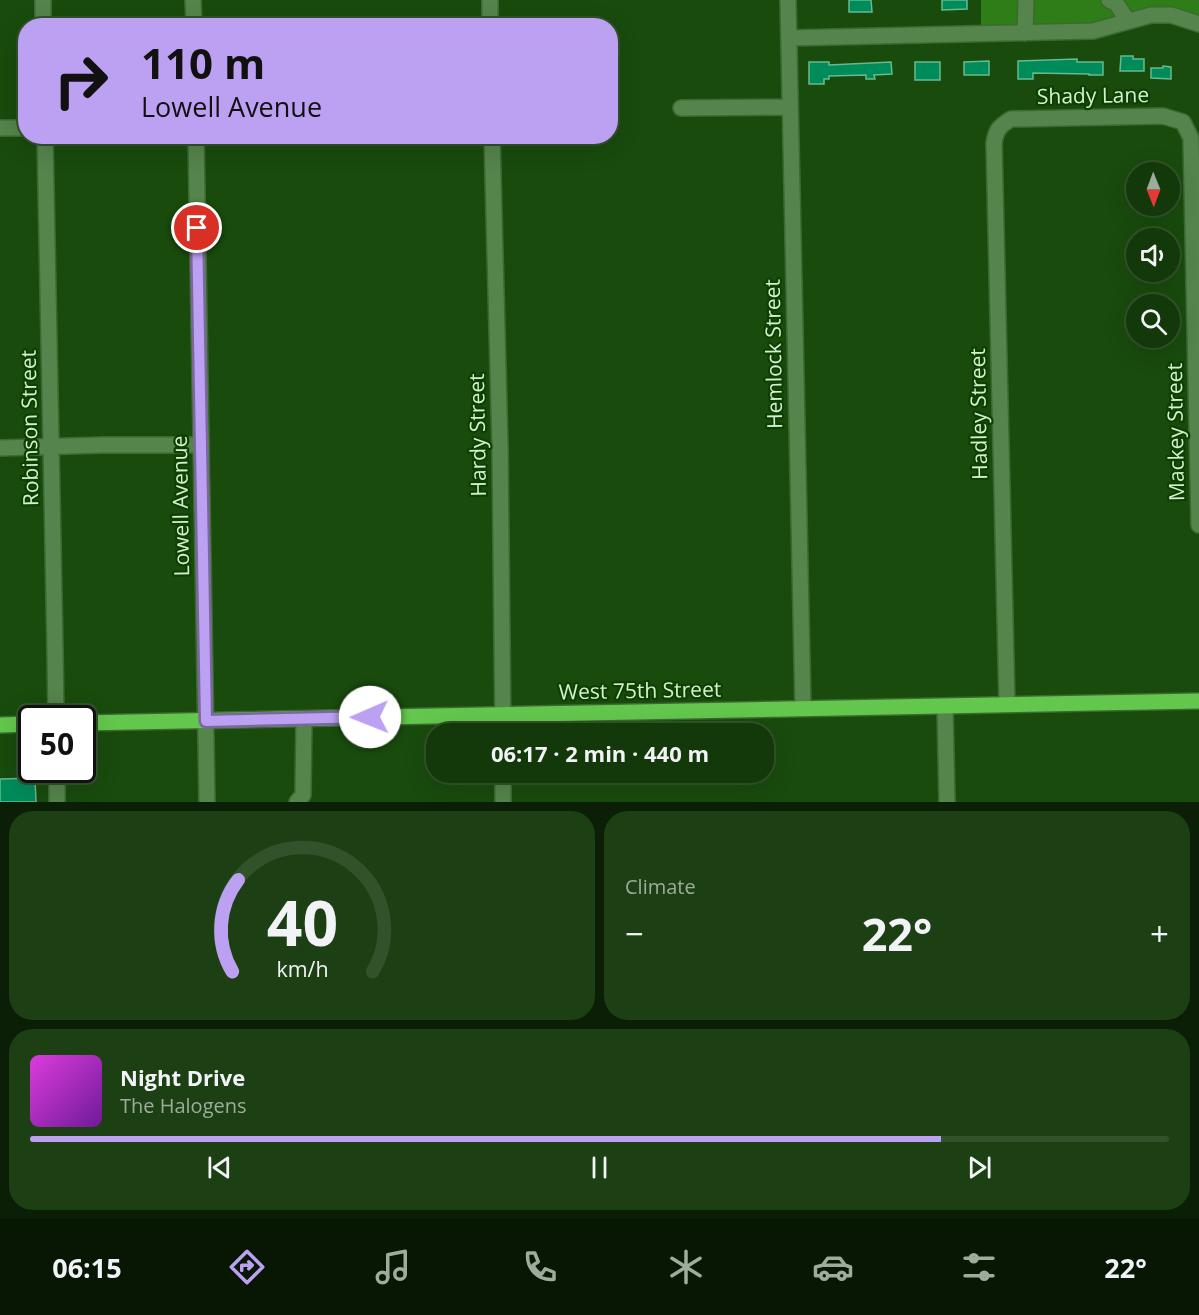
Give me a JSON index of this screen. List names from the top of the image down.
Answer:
{
  "streets": {
    "main road": ["West 75th Street"],
    "street": [
      "Shady Lane",
      "Hemlock Street",
      "Hadley Street",
      "Robinson Street",
      "Mackey Street",
      "Hardy Street",
      "Lowell Avenue"
    ]
  },
  "crossings": [
    ["Shady Lane", "Hadley Street"],
    ["Shady Lane", "Mackey Street"],
    ["Hemlock Street", "West 75th Street"],
    ["Hadley Street", "West 75th Street"],
    ["Hardy Street", "West 75th Street"],
    ["Lowell Avenue", "West 75th Street"]
  ],
  "north": "bottom",
  "page": {
    "turn": ["110 m", "Lowell Avenue"],
    "limit": "50",
    "trip": "06:17 · 2 min · 440 m",
    "tile": "Climate",
    "heat": ["−", "22°", "+"],
    "song": ["Night Drive", "The Halogens"],
    "tabs": ["06:15", "22°"],
    "gauge": ["40", "km/h"]
  }
}
